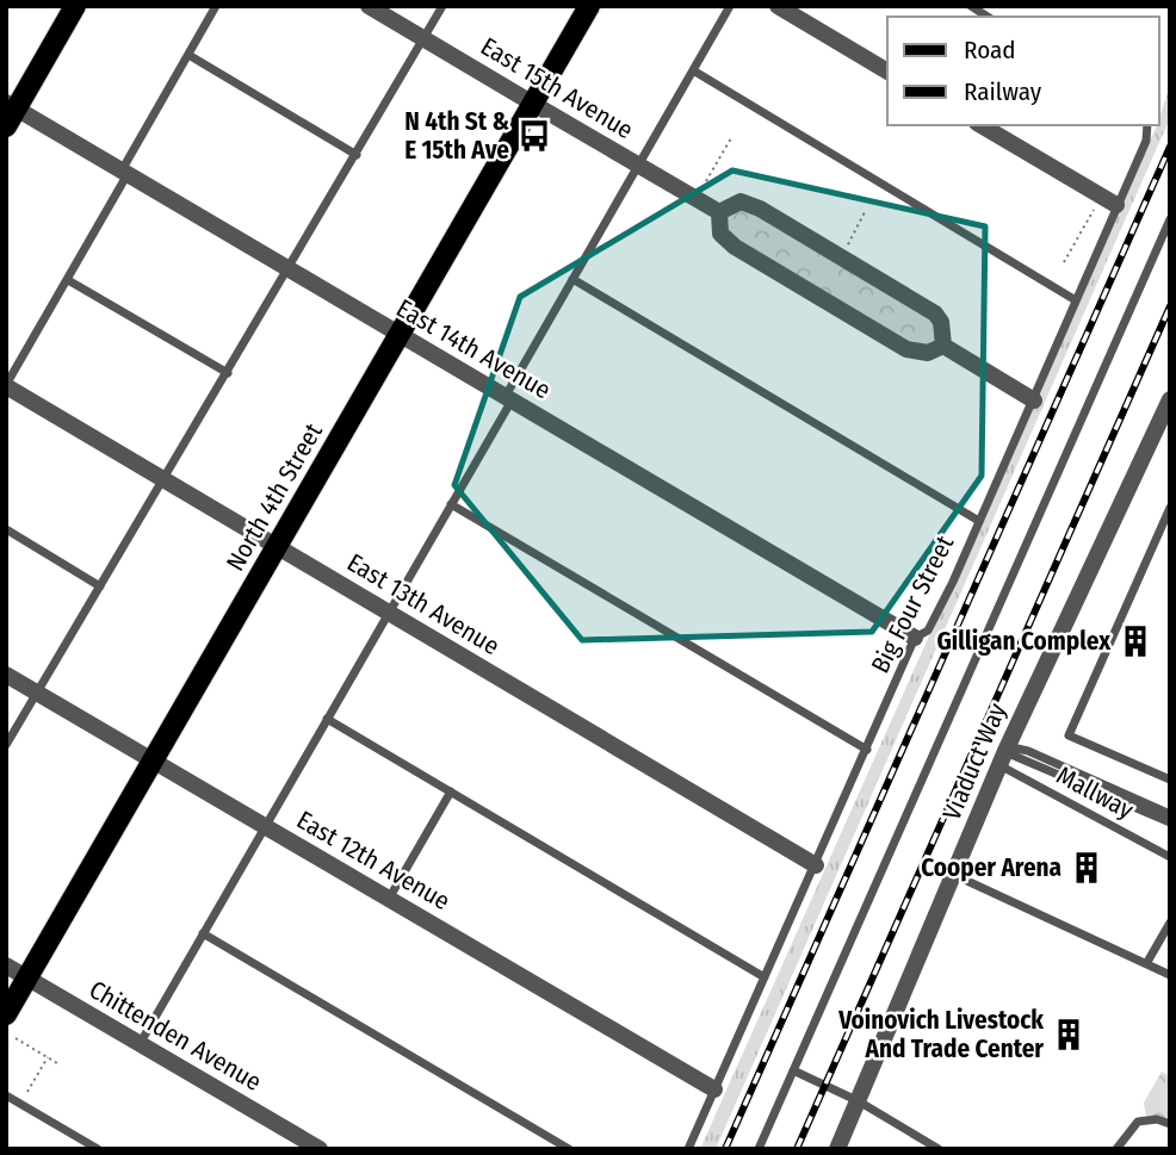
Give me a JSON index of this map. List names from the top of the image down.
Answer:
{
  "streets": {
    "main road": ["North 4th Street"],
    "street": [
      "East 15th Avenue",
      "East 14th Avenue",
      "East 13th Avenue",
      "Viaduct Way",
      "East 12th Avenue",
      "Chittenden Avenue"
    ],
    "lane": ["Big Four Street", "Mallway"]
  },
  "crossings": [
    ["East 15th Avenue", "North 4th Street"],
    ["East 14th Avenue", "North 4th Street"],
    ["East 14th Avenue", "Big Four Street"],
    ["North 4th Street", "East 13th Avenue"],
    ["North 4th Street", "East 12th Avenue"],
    ["North 4th Street", "Chittenden Avenue"],
    ["East 13th Avenue", "Big Four Street"],
    ["Big Four Street", "East 12th Avenue"],
    ["Viaduct Way", "Mallway"]
  ],
  "places": {
    "bus stop": ["N 4th St & E 15th Ave"],
    "building": ["Gilligan Complex", "Cooper Arena", "Voinovich Livestock And Trade Center"]
  },
  "legend": ["Road", "Railway"]
}
